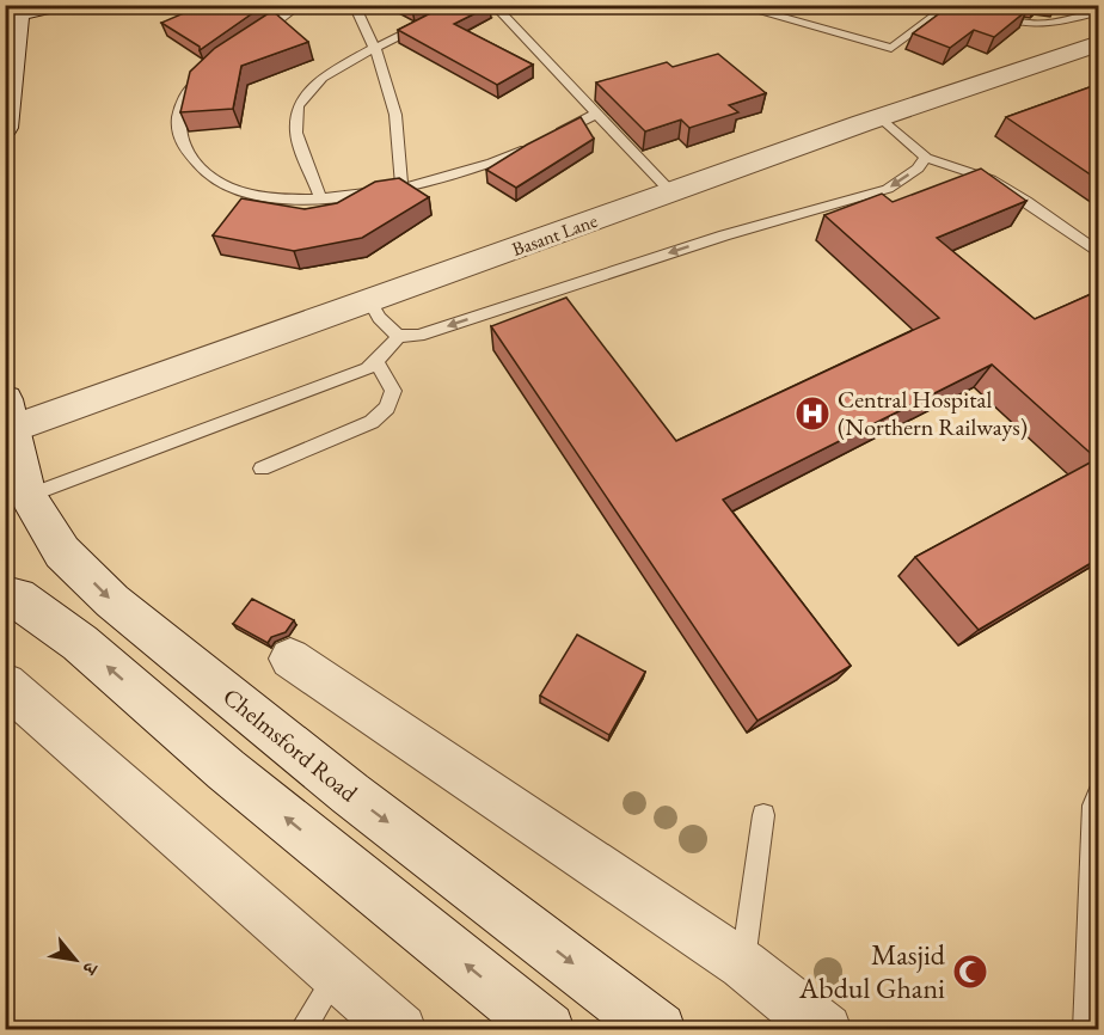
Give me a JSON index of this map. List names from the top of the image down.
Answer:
{
  "streets": {
    "main road": ["Chelmsford Road"],
    "street": ["Basant Lane"]
  },
  "crossings": [
    ["Basant Lane", "Chelmsford Road"]
  ],
  "places": {
    "hospital": ["Central Hospital (Northern Railways)"],
    "mosque": ["Masjid Abdul Ghani"]
  },
  "north": "bottom right"
}
